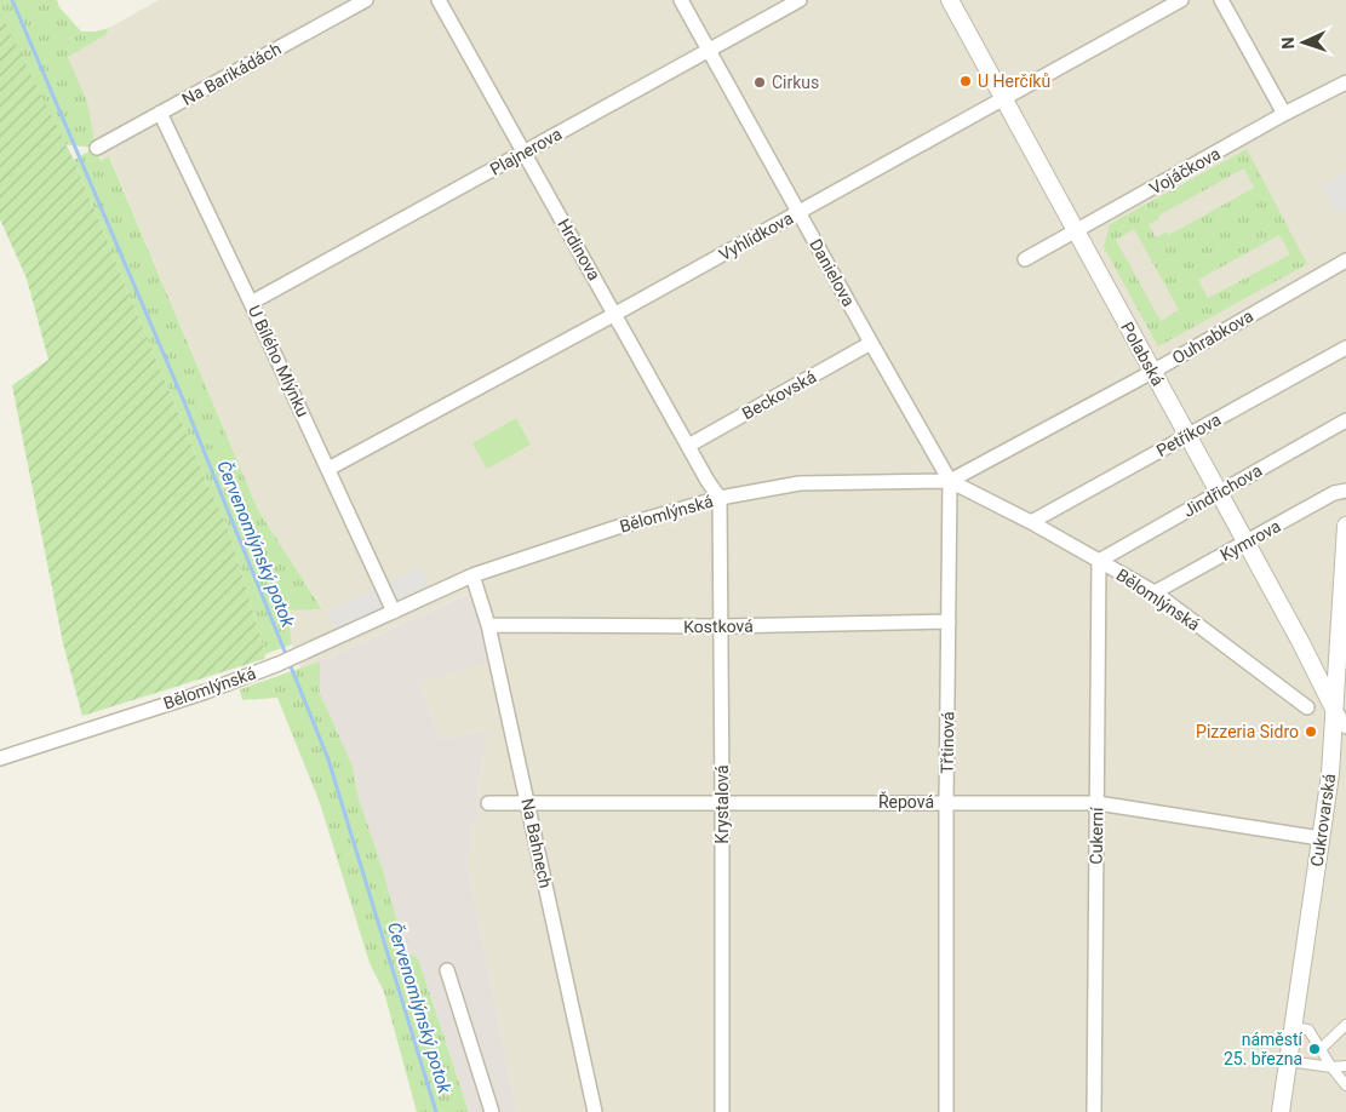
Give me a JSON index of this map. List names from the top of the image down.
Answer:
{
  "streets": {
    "street": [
      "Na Barikádách",
      "Plajnerova",
      "Vojáčkova",
      "Vyhlídkova",
      "Hrdinova",
      "Danielova",
      "Ouhrabkova",
      "Polabská",
      "U Bílého Mlýnku",
      "Beckovská",
      "Petříkova",
      "Jindřichova",
      "Bělomlýnská",
      "Kymrova",
      "Kostková",
      "Třtinová",
      "Řepová",
      "Krystalová",
      "Cukrovarská",
      "Cukerní",
      "Na Bahnech"
    ]
  },
  "crossings": [
    ["Na Barikádách", "U Bílého Mlýnku"],
    ["Plajnerova", "Hrdinova"],
    ["Plajnerova", "Danielova"],
    ["Plajnerova", "U Bílého Mlýnku"],
    ["Vojáčkova", "Polabská"],
    ["Vyhlídkova", "Hrdinova"],
    ["Vyhlídkova", "Danielova"],
    ["Vyhlídkova", "Polabská"],
    ["Vyhlídkova", "U Bílého Mlýnku"],
    ["Hrdinova", "Beckovská"],
    ["Hrdinova", "Bělomlýnská"],
    ["Hrdinova", "Krystalová"],
    ["Danielova", "Ouhrabkova"],
    ["Danielova", "Beckovská"],
    ["Danielova", "Bělomlýnská"],
    ["Danielova", "Třtinová"],
    ["Ouhrabkova", "Polabská"],
    ["Ouhrabkova", "Bělomlýnská"],
    ["Ouhrabkova", "Třtinová"],
    ["Polabská", "Petříkova"],
    ["Polabská", "Jindřichova"],
    ["Polabská", "Kymrova"],
    ["Polabská", "Cukrovarská"],
    ["U Bílého Mlýnku", "Bělomlýnská"],
    ["Petříkova", "Bělomlýnská"],
    ["Jindřichova", "Bělomlýnská"],
    ["Jindřichova", "Cukerní"],
    ["Bělomlýnská", "Kymrova"],
    ["Bělomlýnská", "Třtinová"],
    ["Bělomlýnská", "Krystalová"],
    ["Bělomlýnská", "Cukerní"],
    ["Bělomlýnská", "Na Bahnech"],
    ["Kostková", "Třtinová"],
    ["Kostková", "Krystalová"],
    ["Kostková", "Na Bahnech"],
    ["Třtinová", "Řepová"],
    ["Řepová", "Krystalová"],
    ["Řepová", "Cukrovarská"],
    ["Řepová", "Cukerní"],
    ["Řepová", "Na Bahnech"]
  ],
  "water": ["Červenomlýnský potok"],
  "places": [
    "U Herčíků",
    "Cirkus",
    "Pizzeria Sidro",
    "náměstí 25. března"
  ],
  "north": "left"
}
